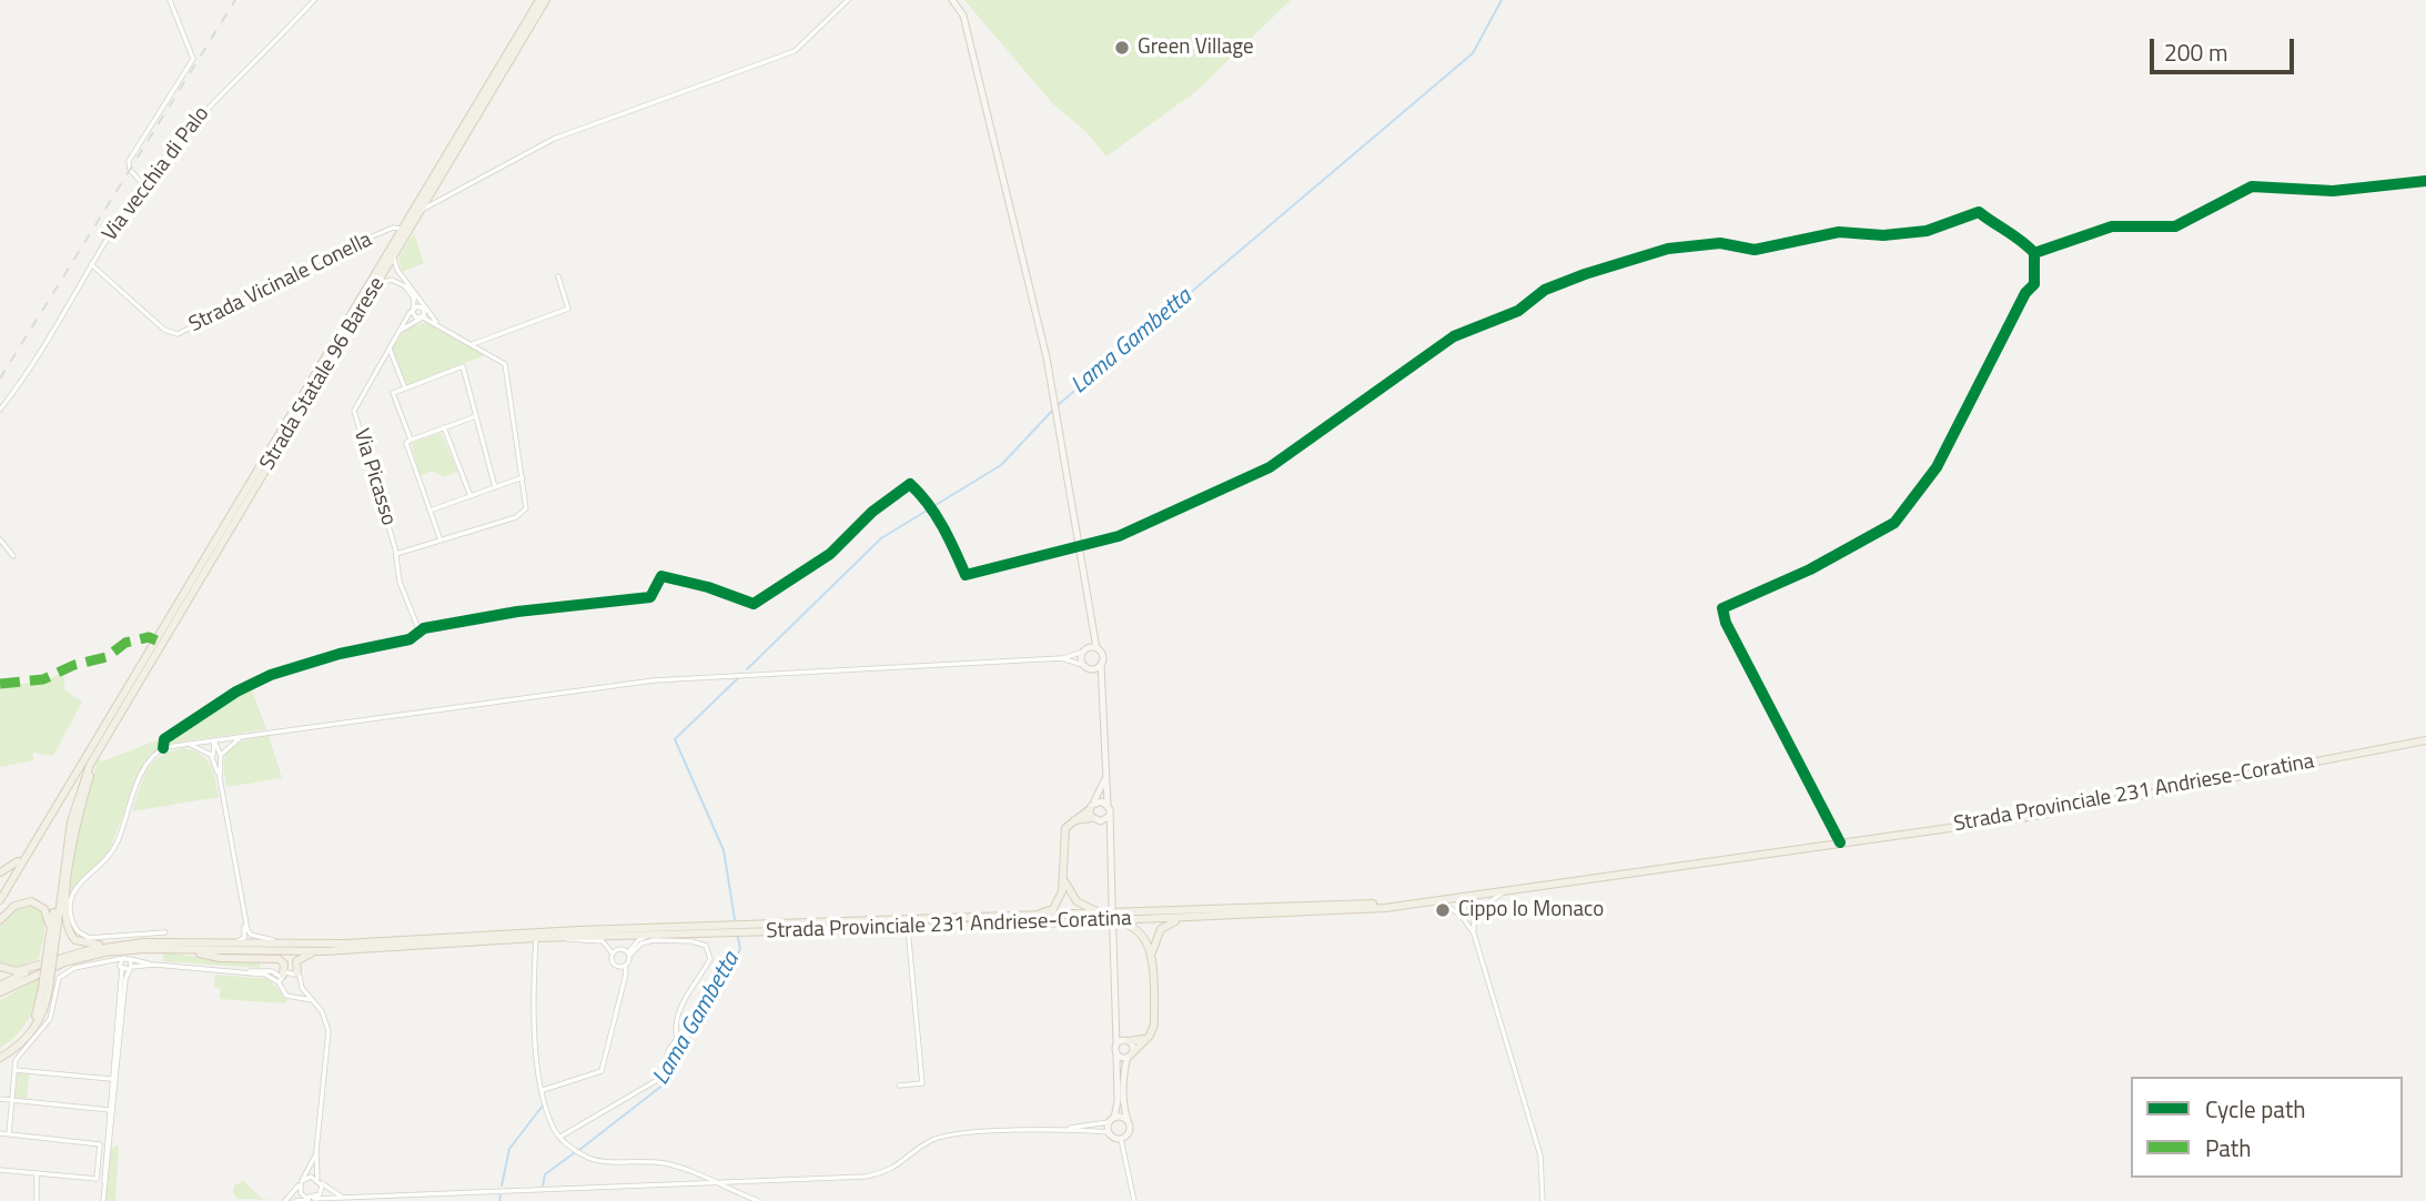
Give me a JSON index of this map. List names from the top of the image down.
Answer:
{
  "streets": {
    "main road": ["Strada Statale 96 Barese", "Strada Provinciale 231 Andriese-Coratina"],
    "street": ["Via vecchia di Palo", "Strada Vicinale Conella", "Via Picasso"]
  },
  "crossings": [
    ["Via vecchia di Palo", "Strada Vicinale Conella"],
    ["Strada Vicinale Conella", "Strada Statale 96 Barese"]
  ],
  "water": ["Lama Gambetta"],
  "places": ["Green Village", "Cippo lo Monaco"],
  "legend": ["Cycle path", "Path"],
  "scale_bar": "200 m"
}
